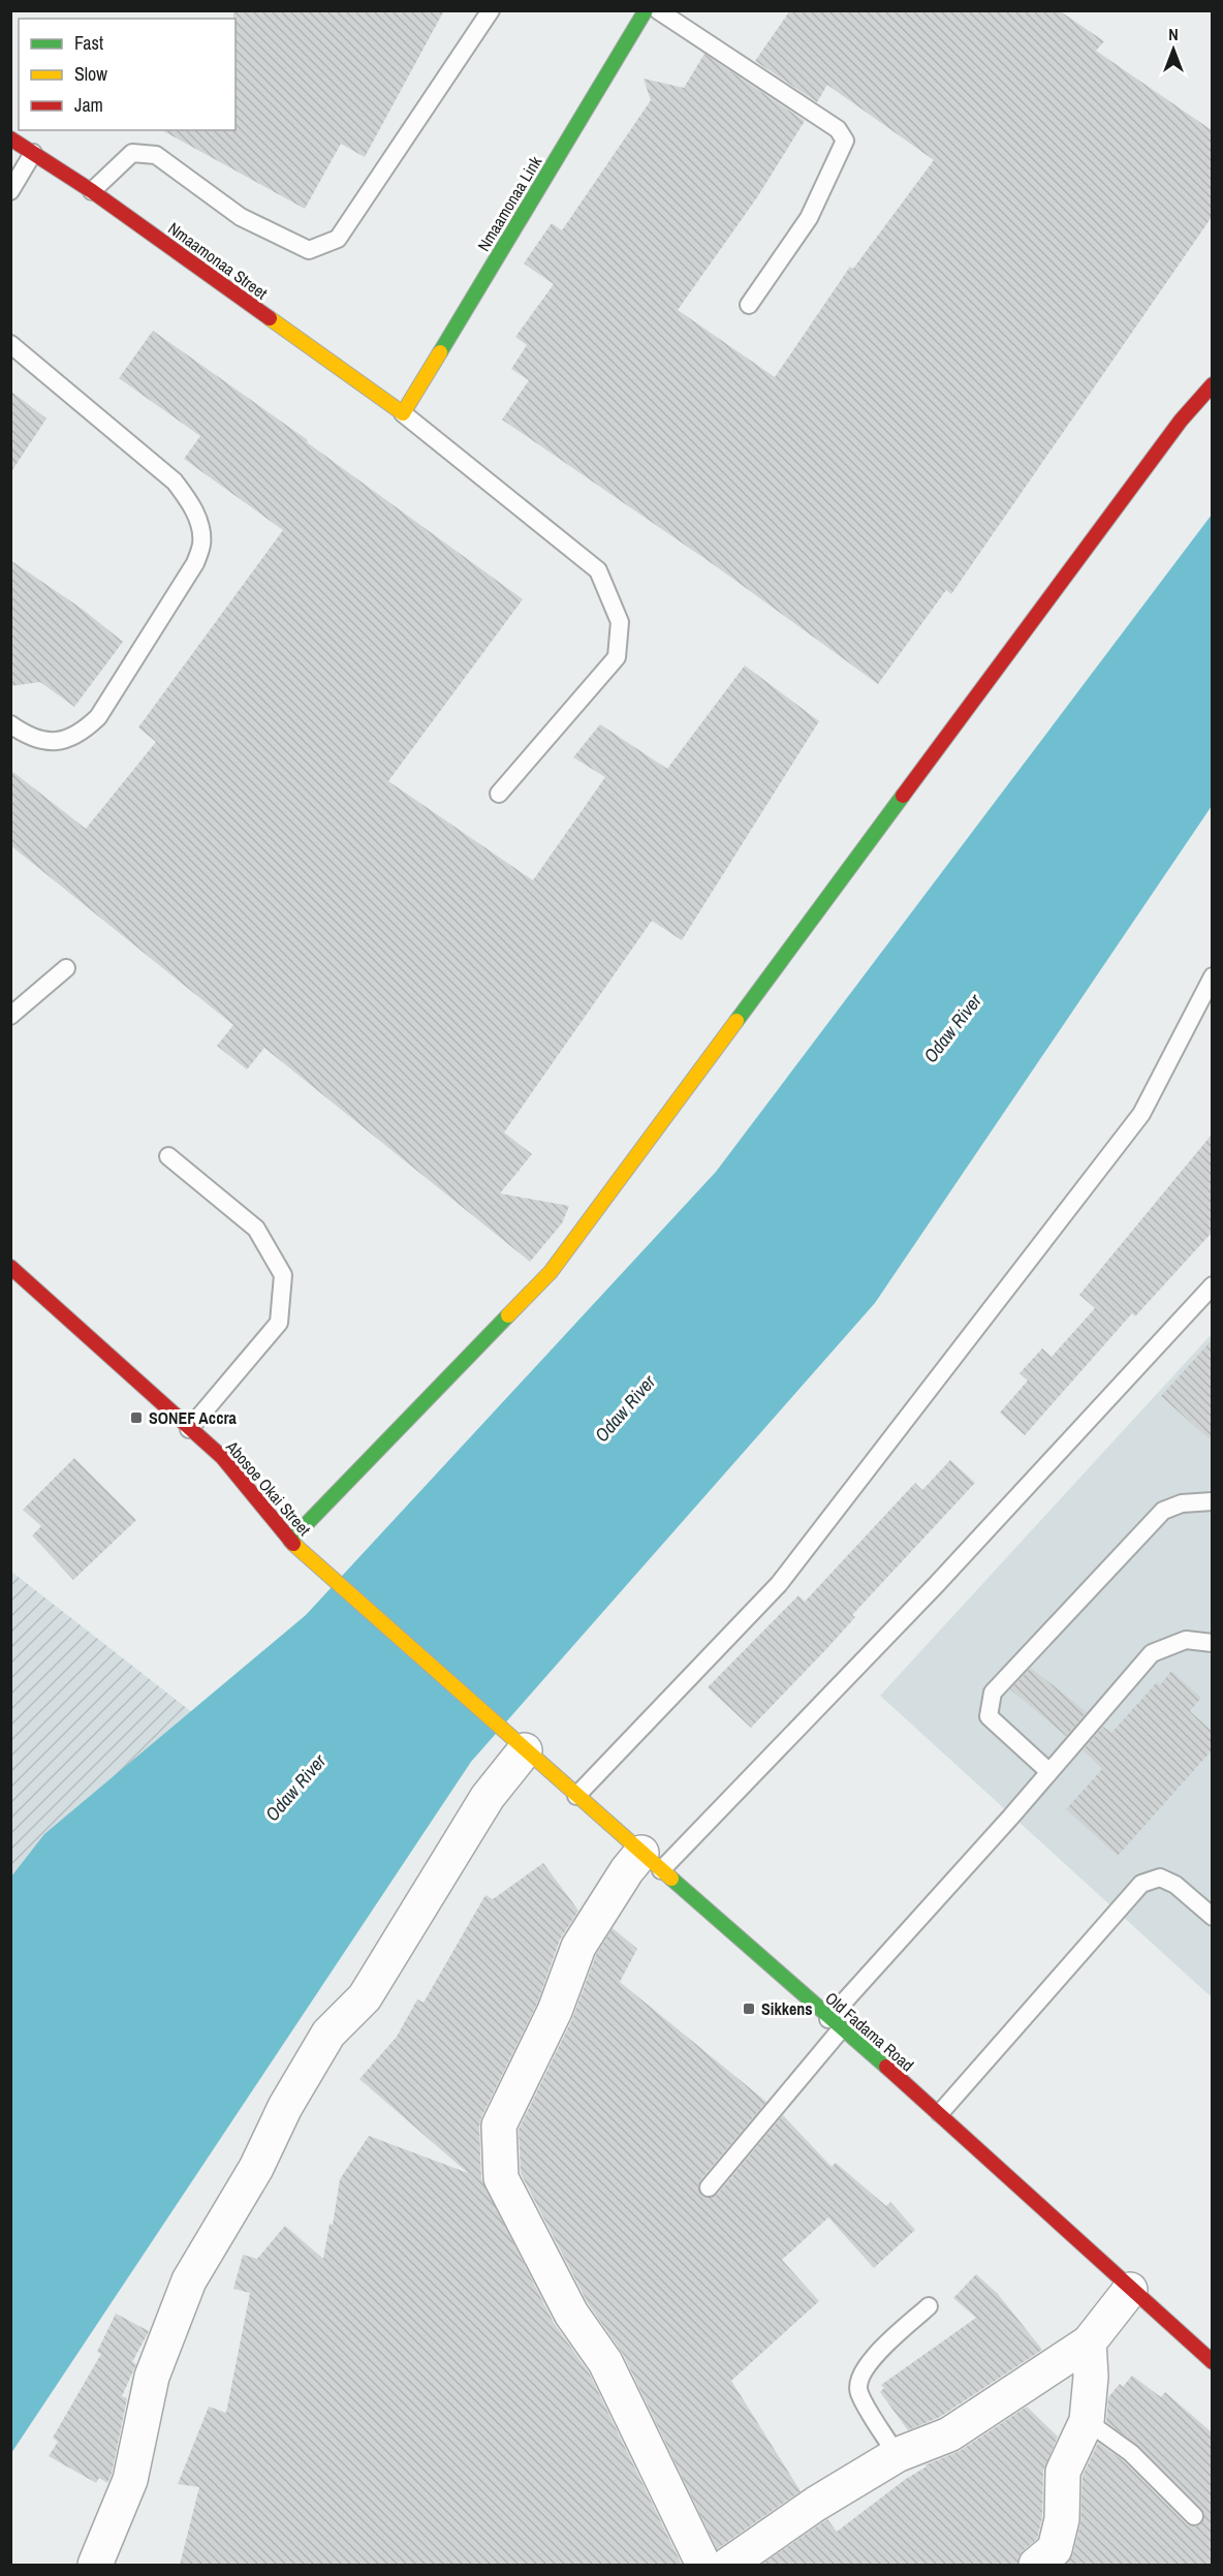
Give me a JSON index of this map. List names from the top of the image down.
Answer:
{
  "streets": {
    "street": [
      "Nmaamonaa Link",
      "Nmaamonaa Street",
      "Abosoe Okai Street",
      "Old Fadama Road"
    ]
  },
  "crossings": [
    ["Nmaamonaa Link", "Nmaamonaa Street"],
    ["Abosoe Okai Street", "Old Fadama Road"]
  ],
  "water": ["Odaw River"],
  "places": {
    "transit": ["SONEF Accra", "Sikkens"]
  },
  "legend": ["Fast", "Slow", "Jam"],
  "north": "top"
}
